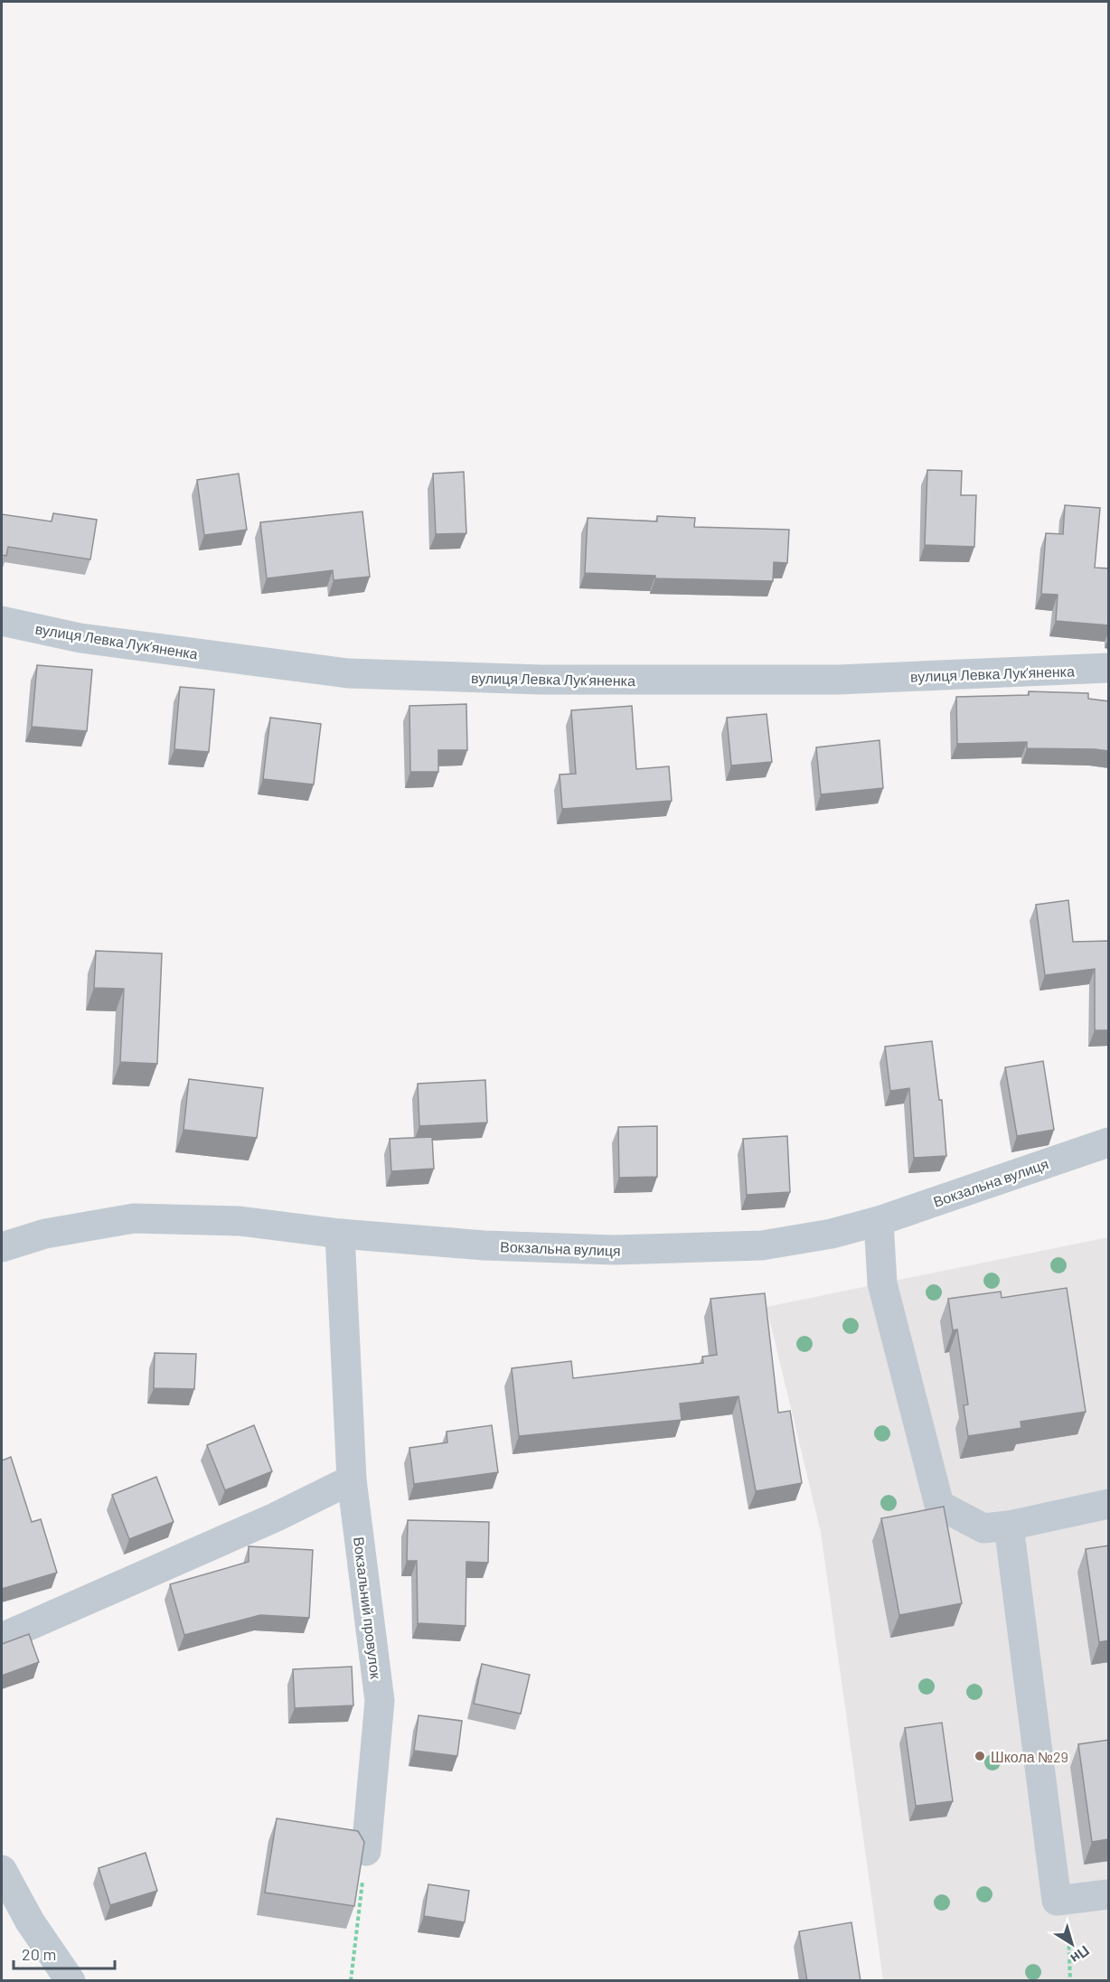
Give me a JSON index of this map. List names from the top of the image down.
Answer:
{
  "streets": {
    "street": ["вулиця Левка Лукʼяненка", "Вокзальна вулиця", "Вокзальний провулок"]
  },
  "crossings": [
    ["Вокзальна вулиця", "Вокзальний провулок"]
  ],
  "places": ["Школа №29"],
  "scale_bar": "20 m",
  "north": "bottom right"
}
